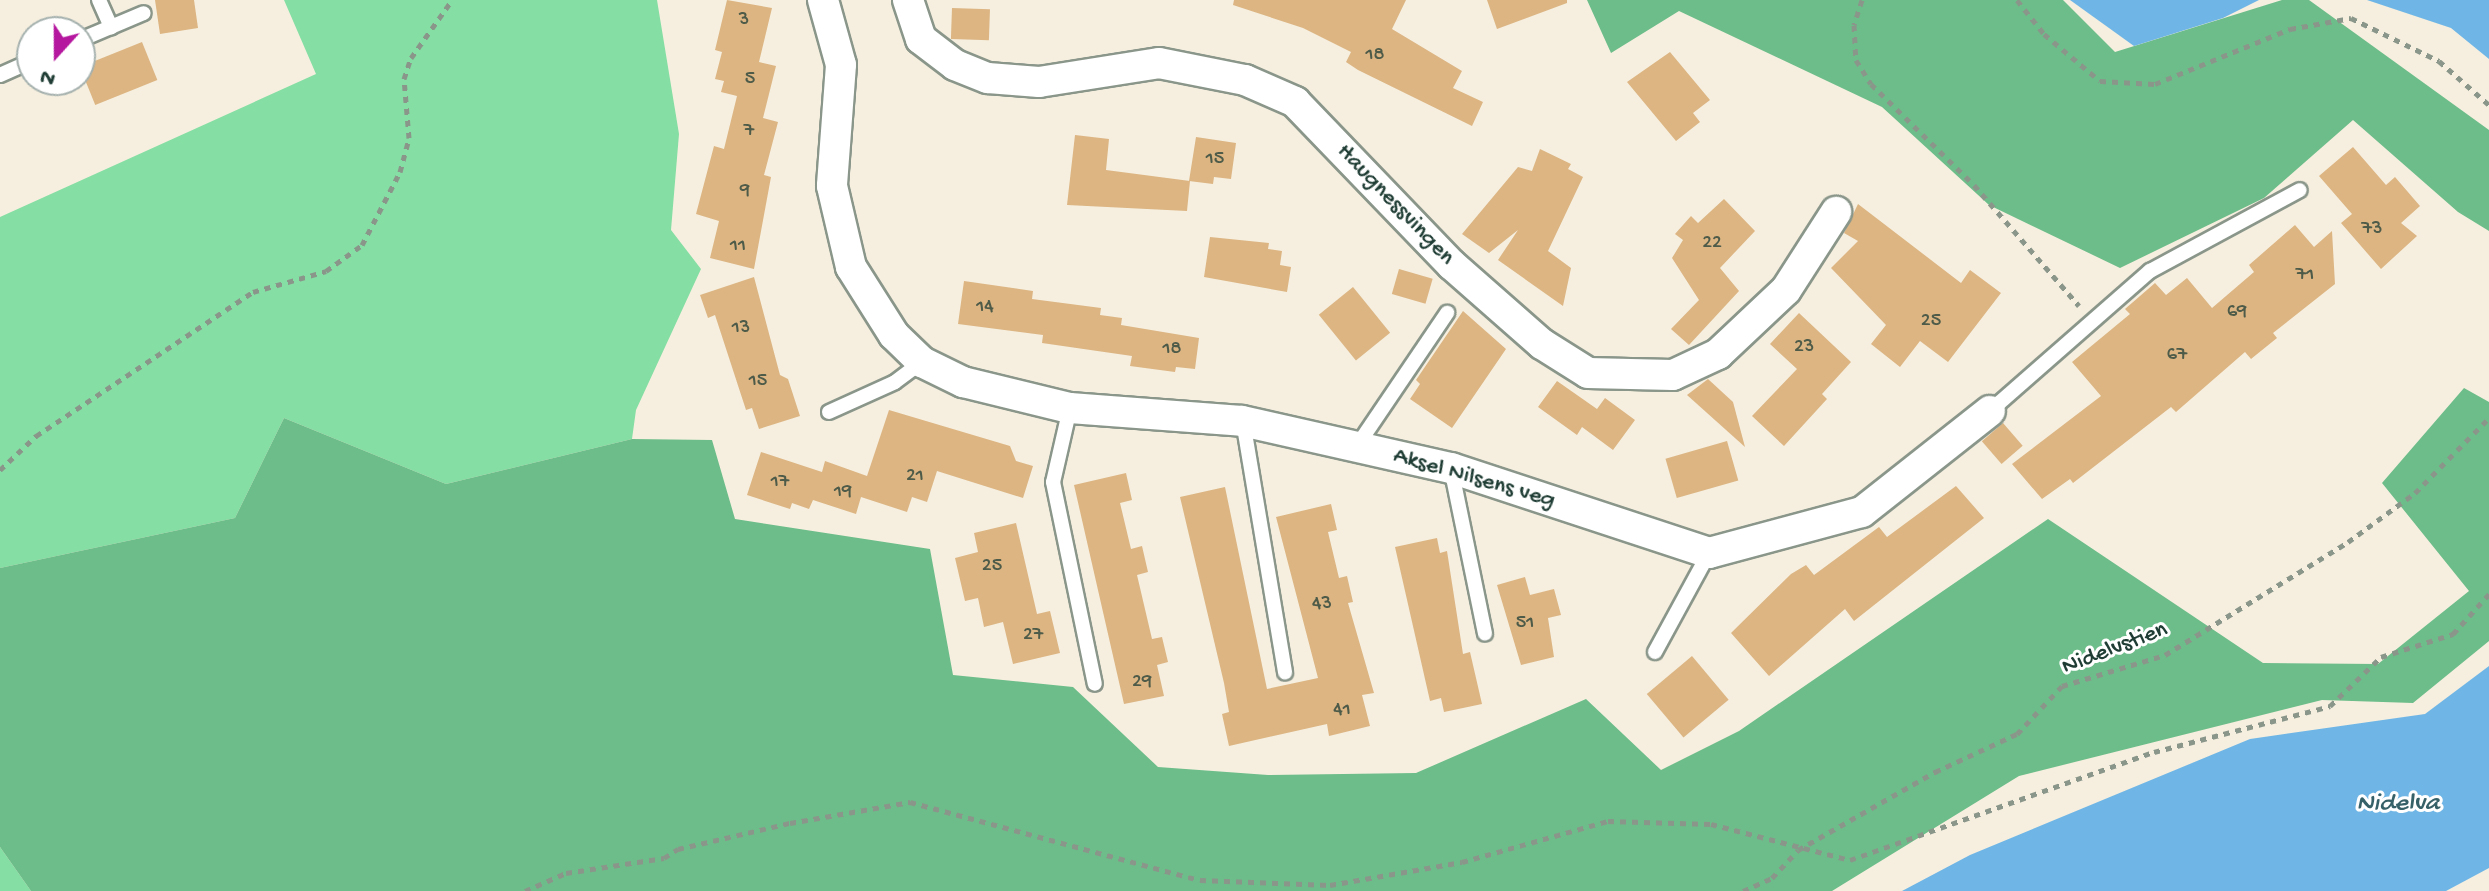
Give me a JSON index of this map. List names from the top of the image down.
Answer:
{
  "streets": {
    "street": ["Haugnessvingen", "Aksel Nilsens veg"],
    "path": ["Nidelvstien"]
  },
  "water": ["Nidelva"],
  "house_numbers": [
    "3",
    "18",
    "5",
    "7",
    "15",
    "9",
    "73",
    "22",
    "11",
    "71",
    "14",
    "69",
    "25",
    "13",
    "23",
    "18",
    "67",
    "15",
    "21",
    "17",
    "19",
    "25",
    "43",
    "51",
    "27",
    "29",
    "41"
  ],
  "north": "bottom"
}
